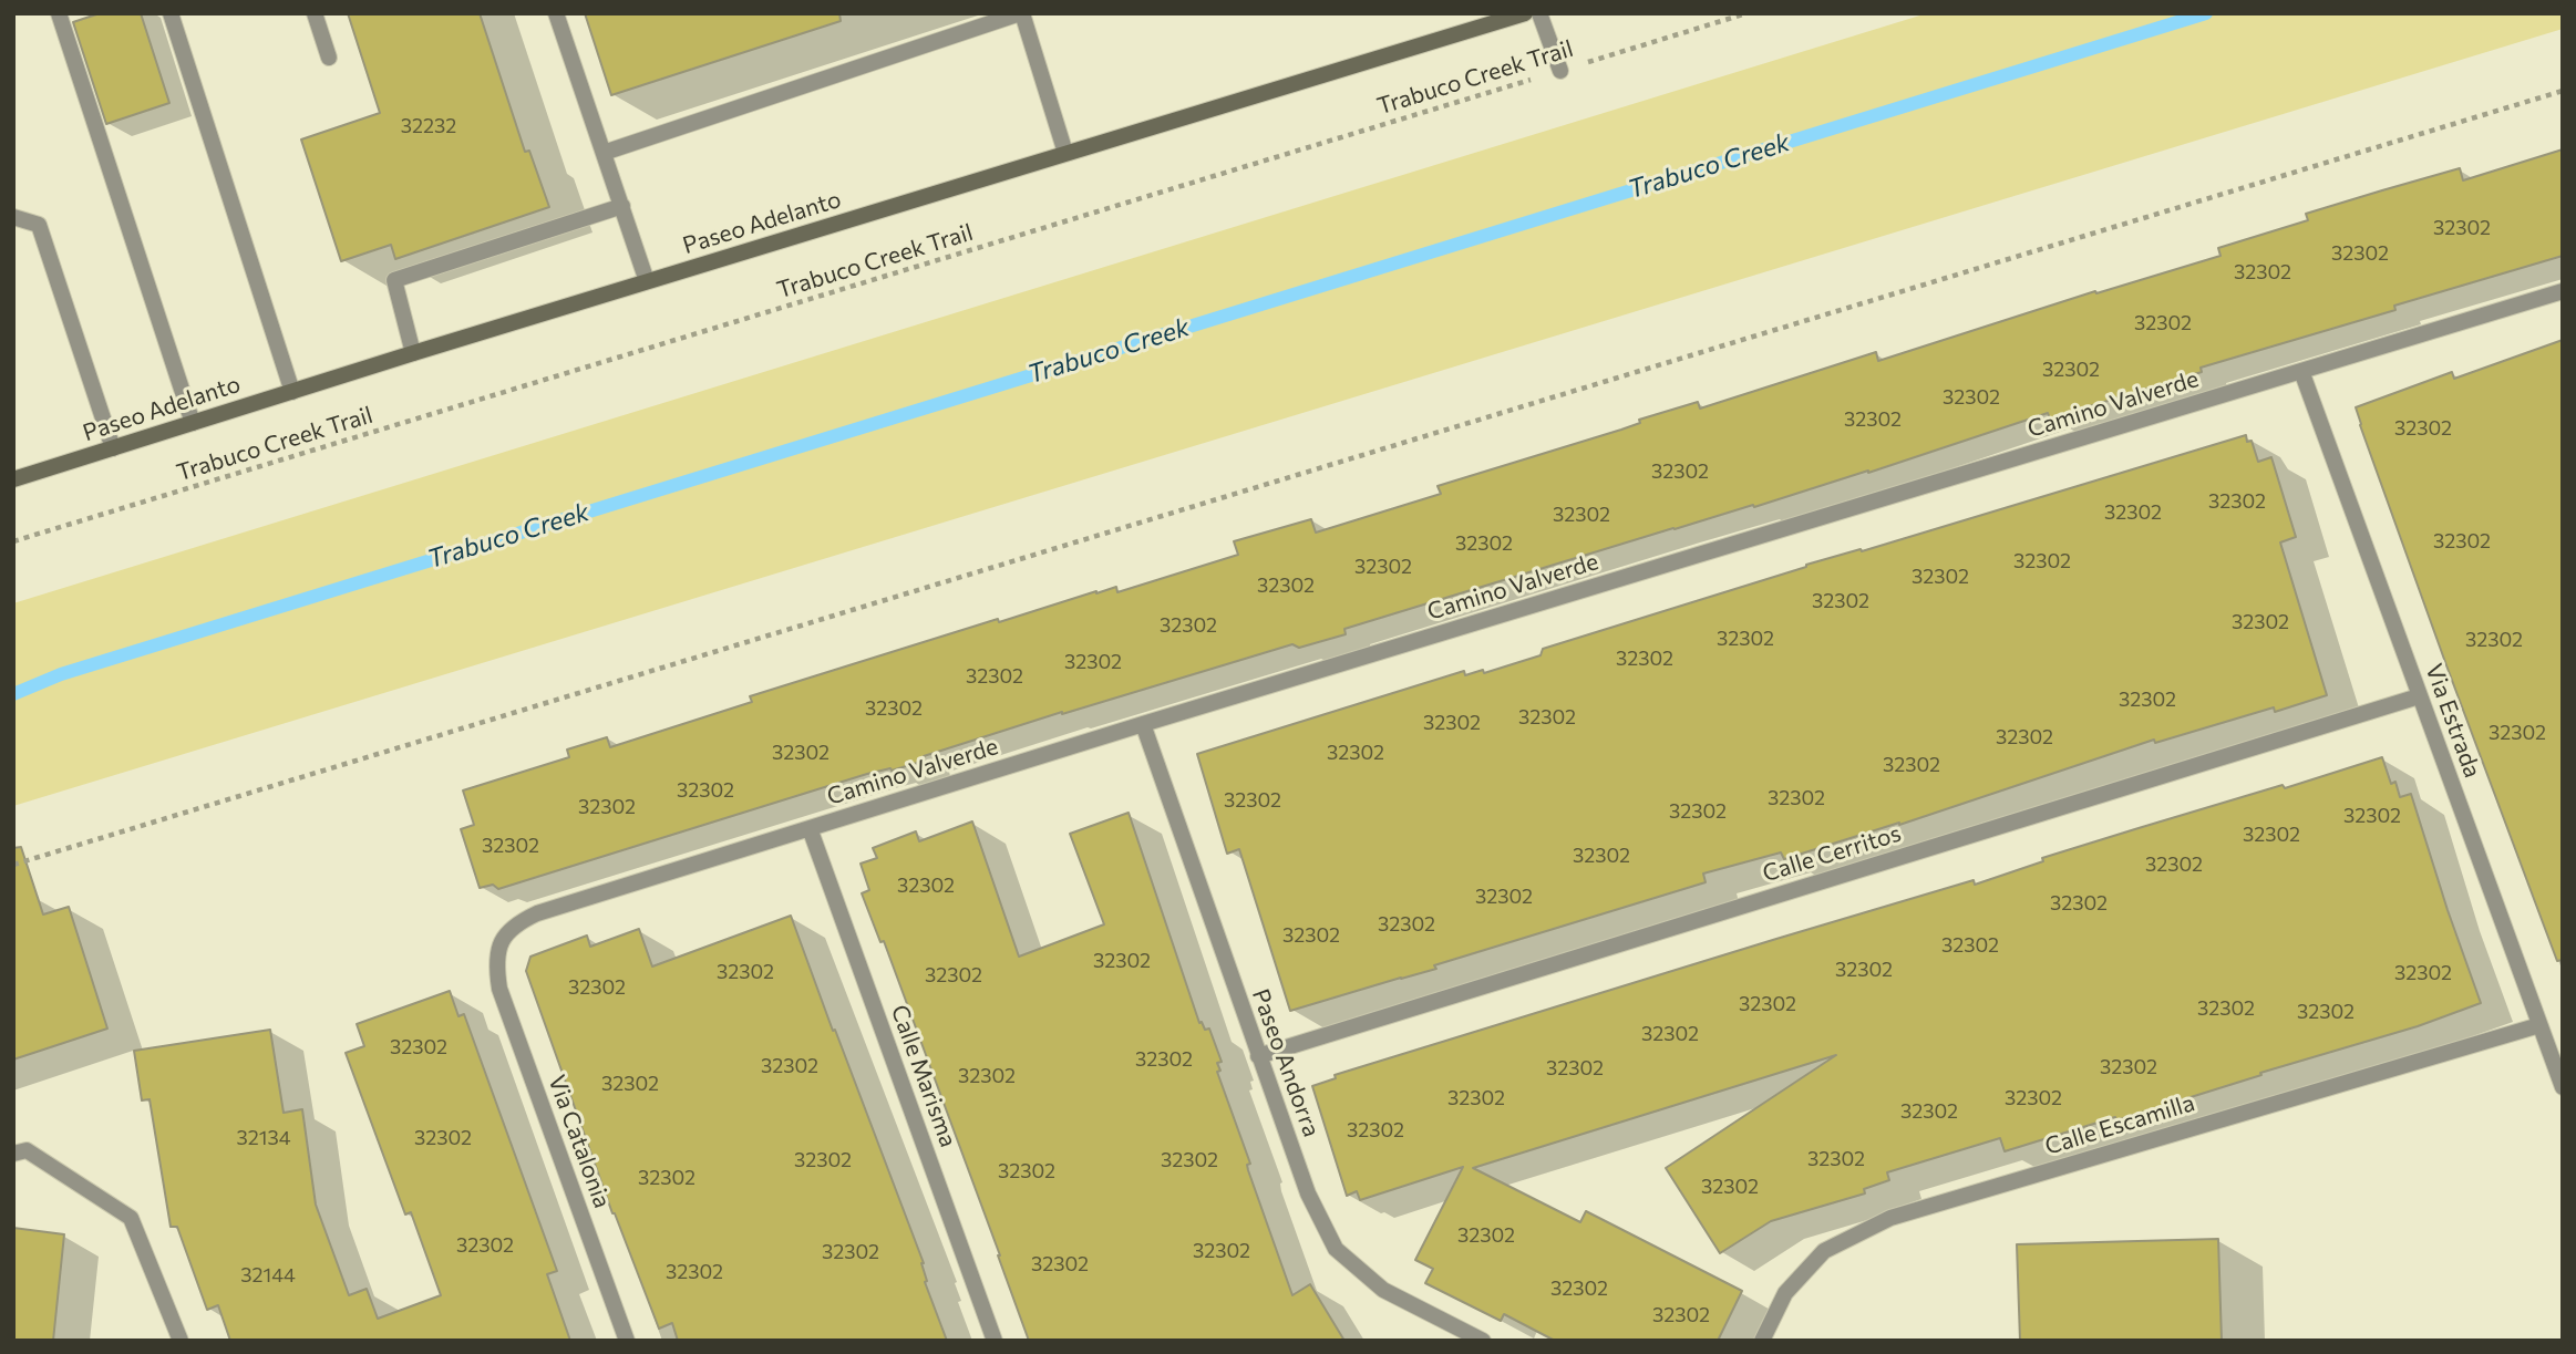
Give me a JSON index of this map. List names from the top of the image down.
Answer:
{
  "streets": {
    "street": [
      "Paseo Adelanto",
      "Camino Valverde",
      "Via Estrada",
      "Calle Cerritos",
      "Paseo Andorra",
      "Calle Marisma",
      "Calle Escamilla",
      "Via Catalonia"
    ],
    "path": ["Trabuco Creek Trail"]
  },
  "crossings": [
    ["Camino Valverde", "Via Estrada"],
    ["Camino Valverde", "Paseo Andorra"],
    ["Camino Valverde", "Calle Marisma"],
    ["Camino Valverde", "Via Catalonia"],
    ["Via Estrada", "Calle Cerritos"],
    ["Via Estrada", "Calle Escamilla"],
    ["Calle Cerritos", "Paseo Andorra"]
  ],
  "water": ["Trabuco Creek"],
  "house_numbers": [
    "32232",
    "32302",
    "32302",
    "32302",
    "32302",
    "32302",
    "32302",
    "32302",
    "32302",
    "32302",
    "32302",
    "32302",
    "32302",
    "32302",
    "32302",
    "32302",
    "32302",
    "32302",
    "32302",
    "32302",
    "32302",
    "32302",
    "32302",
    "32302",
    "32302",
    "32302",
    "32302",
    "32302",
    "32302",
    "32302",
    "32302",
    "32302",
    "32302",
    "32302",
    "32302",
    "32302",
    "32302",
    "32302",
    "32302",
    "32302",
    "32302",
    "32302",
    "32302",
    "32302",
    "32302",
    "32302",
    "32302",
    "32302",
    "32302",
    "32302",
    "32302",
    "32302",
    "32302",
    "32302",
    "32302",
    "32302",
    "32302",
    "32302",
    "32302",
    "32302",
    "32302",
    "32302",
    "32302",
    "32302",
    "32302",
    "32302",
    "32302",
    "32302",
    "32302",
    "32302",
    "32302",
    "32302",
    "32302",
    "32134",
    "32302",
    "32302",
    "32302",
    "32302",
    "32302",
    "32302",
    "32302",
    "32302",
    "32302",
    "32302",
    "32302",
    "32302",
    "32302",
    "32144",
    "32302",
    "32302"
  ]
}
